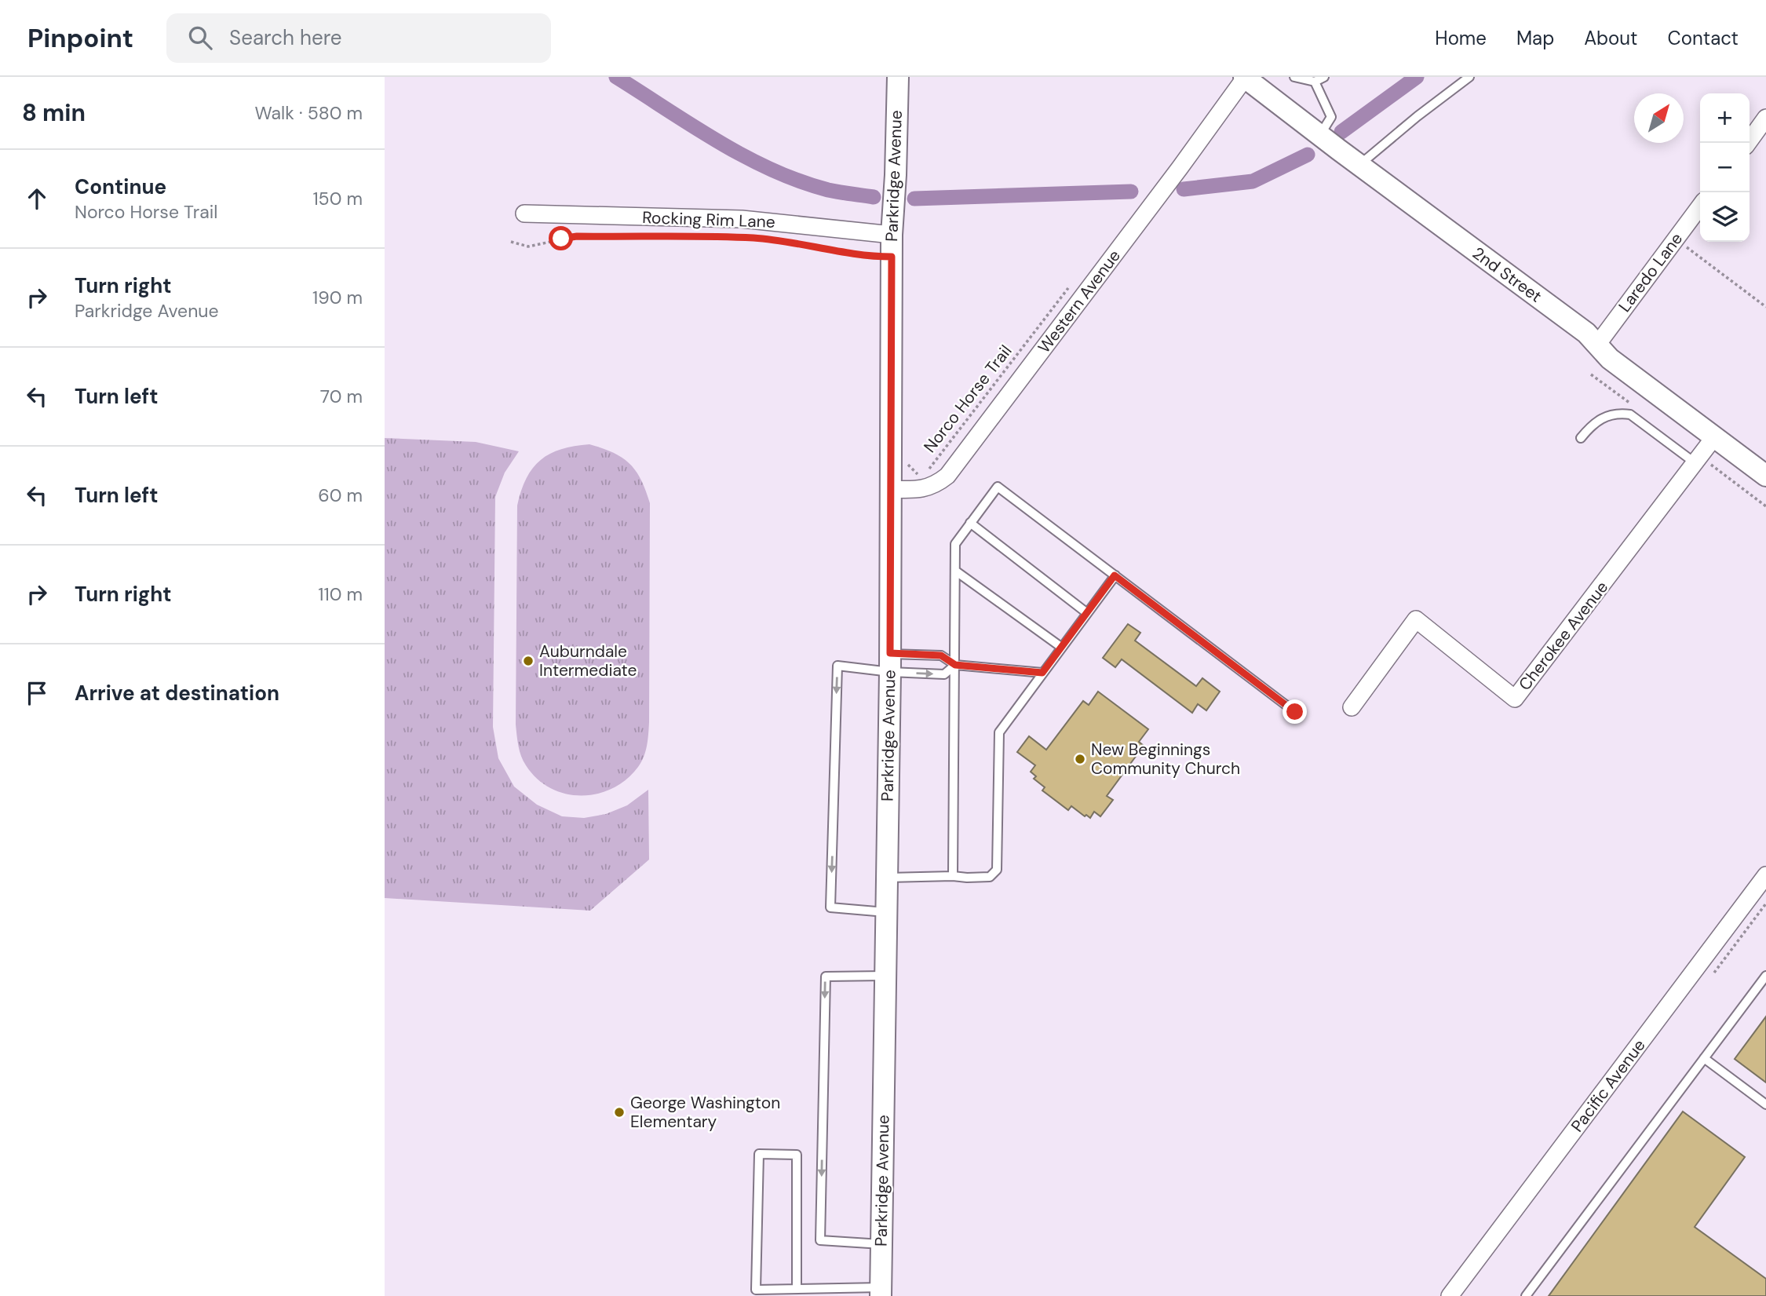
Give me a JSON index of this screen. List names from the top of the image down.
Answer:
{
  "streets": {
    "street": [
      "Parkridge Avenue",
      "Rocking Rim Lane",
      "Laredo Lane",
      "2nd Street",
      "Western Avenue",
      "Cherokee Avenue",
      "Pacific Avenue"
    ],
    "path": ["Norco Horse Trail"]
  },
  "crossings": [
    ["Parkridge Avenue", "Rocking Rim Lane"],
    ["Parkridge Avenue", "Western Avenue"],
    ["Laredo Lane", "2nd Street"],
    ["2nd Street", "Western Avenue"],
    ["2nd Street", "Cherokee Avenue"]
  ],
  "places": ["Auburndale Intermediate", "New Beginnings Community Church", "George Washington Elementary"],
  "north": "top right",
  "page": {
    "header": "Pinpoint",
    "search": "Search here",
    "nav": [
      "Home",
      "Map",
      "About",
      "Contact"
    ],
    "heading": ["8 min", "Walk · 580 m"],
    "map_buttons": ["+", "−"],
    "list": [
      ["Continue", "Norco Horse Trail", "150 m"],
      ["Turn right", "Parkridge Avenue", "190 m"],
      ["Turn left", "70 m"],
      ["Turn left", "60 m"],
      ["Turn right", "110 m"],
      "Arrive at destination"
    ]
  }
}
